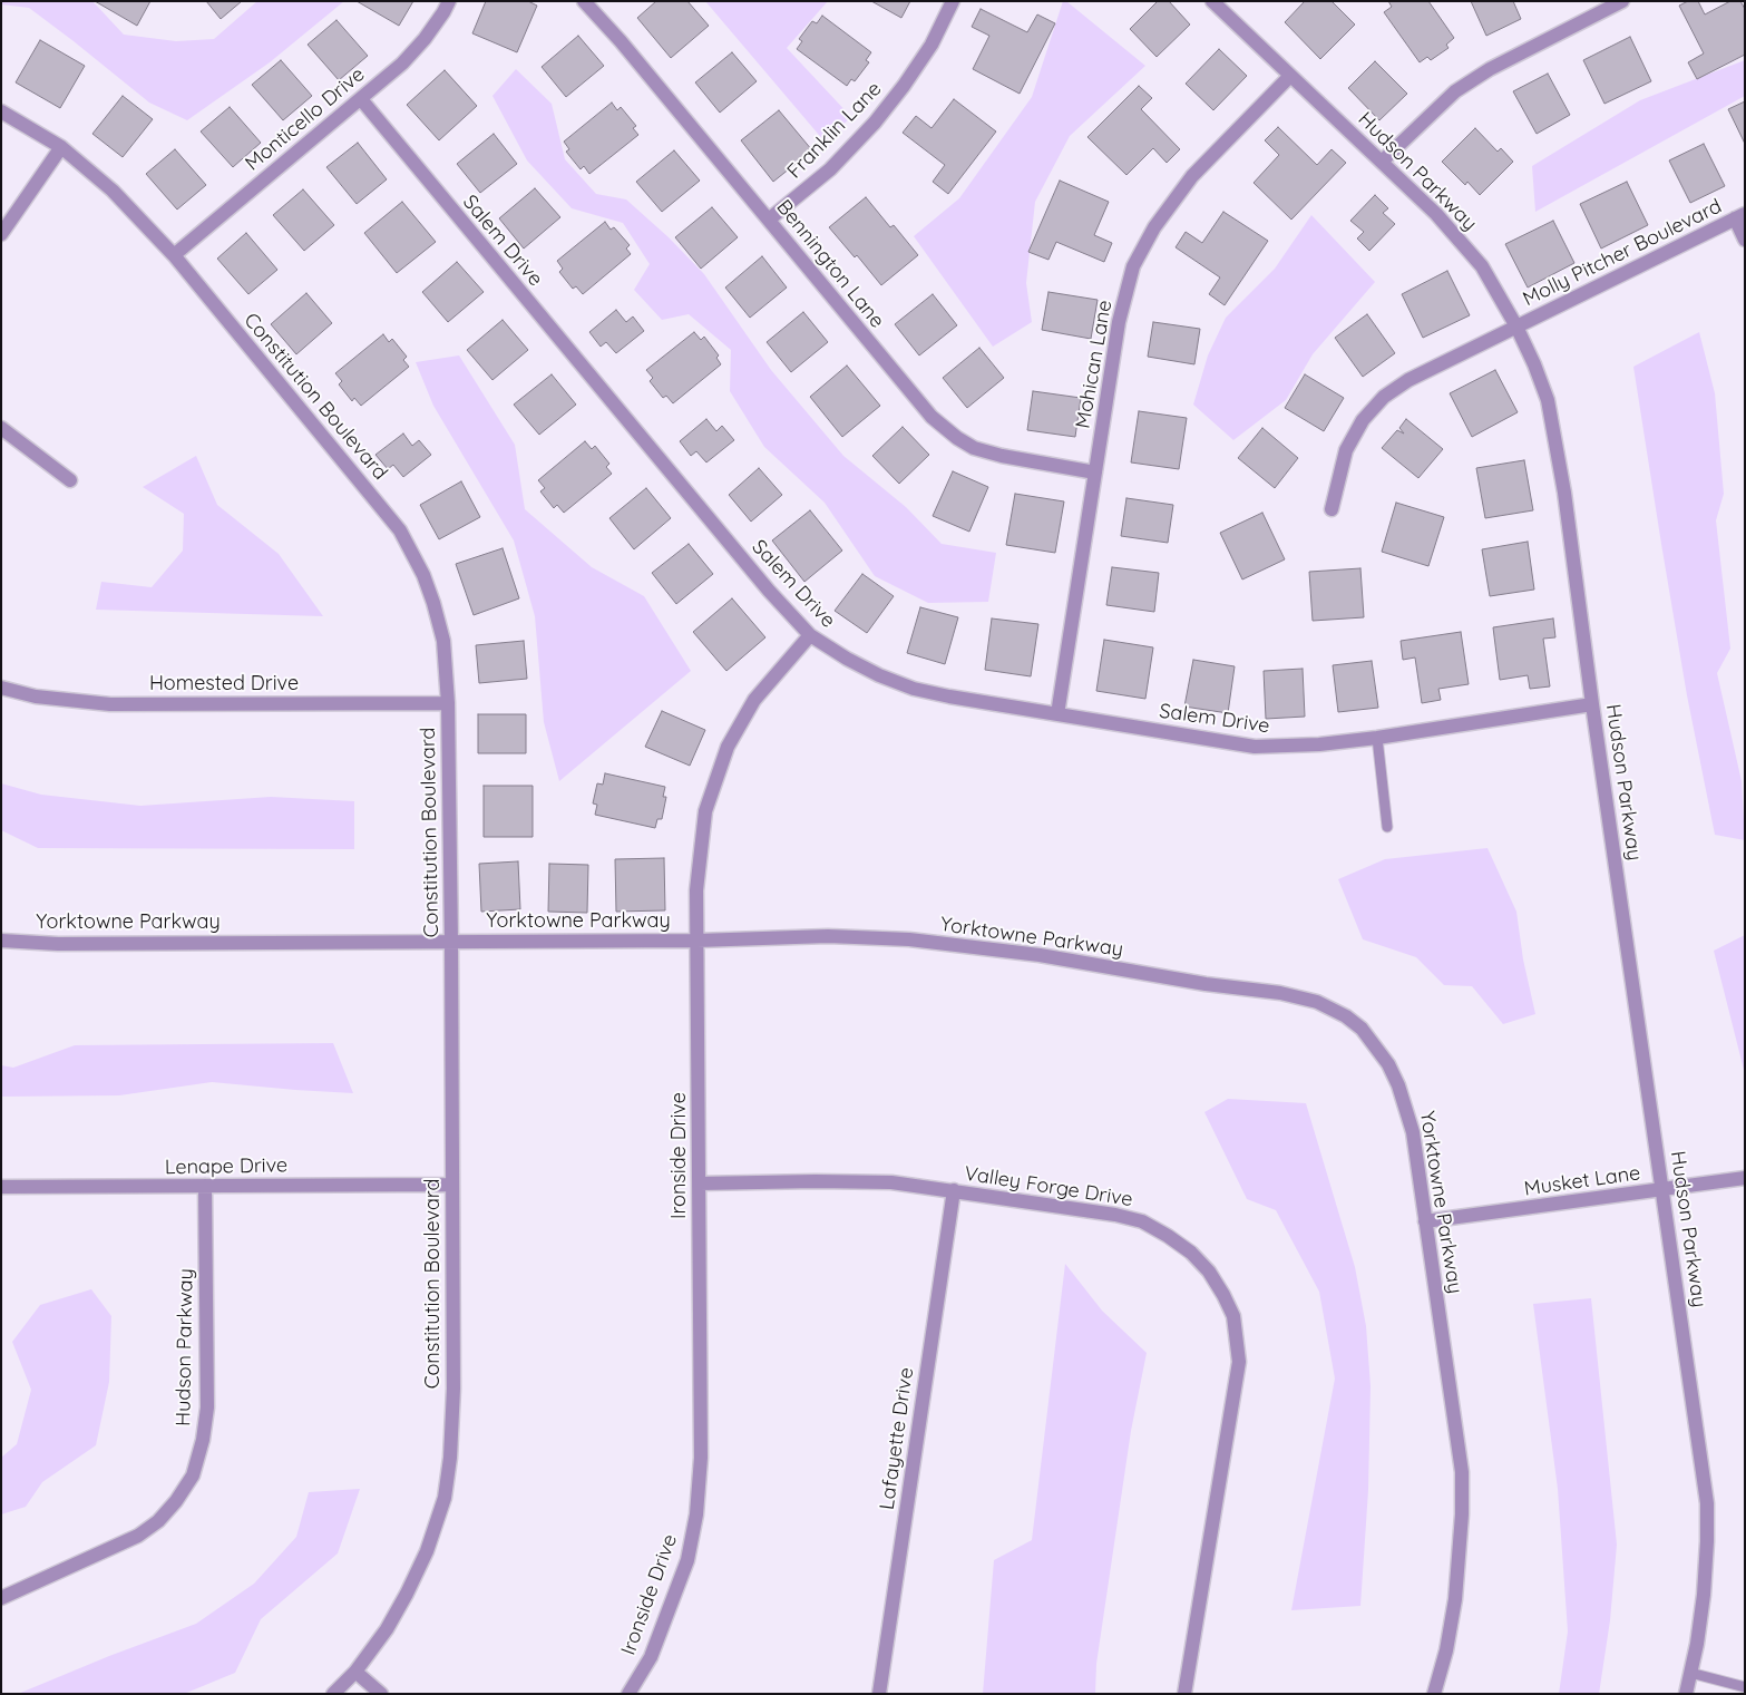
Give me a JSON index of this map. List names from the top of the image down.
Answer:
{
  "streets": {
    "street": [
      "Monticello Drive",
      "Franklin Lane",
      "Hudson Parkway",
      "Salem Drive",
      "Molly Pitcher Boulevard",
      "Bennington Lane",
      "Mohican Lane",
      "Constitution Boulevard",
      "Homested Drive",
      "Yorktowne Parkway",
      "Ironside Drive",
      "Lenape Drive",
      "Musket Lane",
      "Valley Forge Drive",
      "Lafayette Drive"
    ]
  },
  "crossings": [
    ["Monticello Drive", "Salem Drive"],
    ["Monticello Drive", "Constitution Boulevard"],
    ["Franklin Lane", "Bennington Lane"],
    ["Hudson Parkway", "Salem Drive"],
    ["Hudson Parkway", "Molly Pitcher Boulevard"],
    ["Hudson Parkway", "Mohican Lane"],
    ["Hudson Parkway", "Lenape Drive"],
    ["Hudson Parkway", "Musket Lane"],
    ["Salem Drive", "Mohican Lane"],
    ["Salem Drive", "Ironside Drive"],
    ["Bennington Lane", "Mohican Lane"],
    ["Constitution Boulevard", "Homested Drive"],
    ["Constitution Boulevard", "Yorktowne Parkway"],
    ["Constitution Boulevard", "Lenape Drive"],
    ["Yorktowne Parkway", "Ironside Drive"],
    ["Yorktowne Parkway", "Musket Lane"],
    ["Ironside Drive", "Valley Forge Drive"],
    ["Valley Forge Drive", "Lafayette Drive"]
  ]
}
